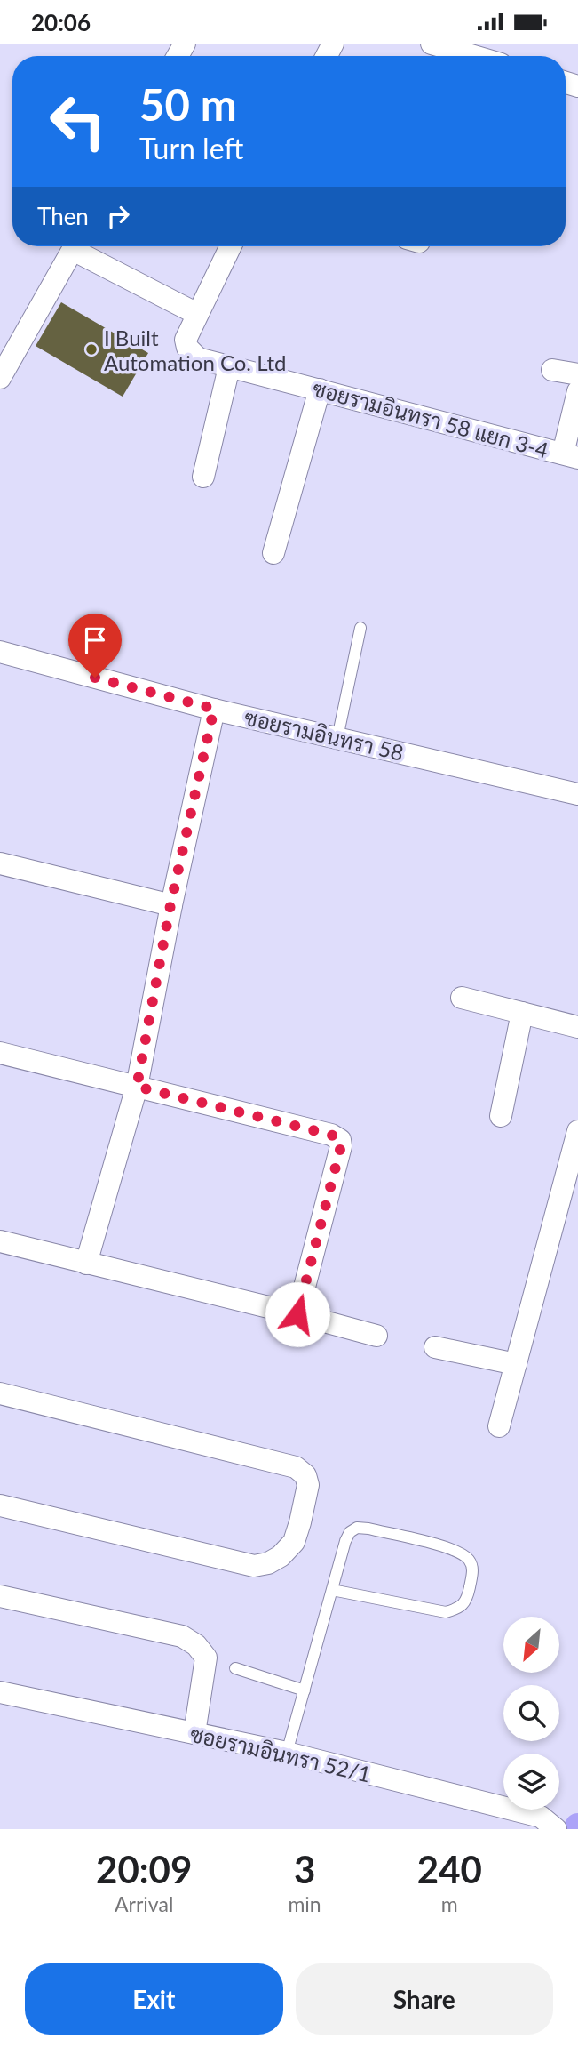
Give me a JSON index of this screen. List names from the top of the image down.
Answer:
{
  "streets": {
    "street": ["ซอยรามอินทรา 58 แยก 3-4", "ซอยรามอินทรา 58", "ซอยรามอินทรา 52/1"]
  },
  "places": ["I Built Automation Co. Ltd"],
  "north": "bottom left",
  "page": {
    "status": "20:06",
    "turn": ["50 m", "Turn left"],
    "then": "Then",
    "eta": [
      "20:09",
      "Arrival",
      "3",
      "min",
      "240",
      "m"
    ],
    "buttons": ["Exit", "Share"]
  }
}
